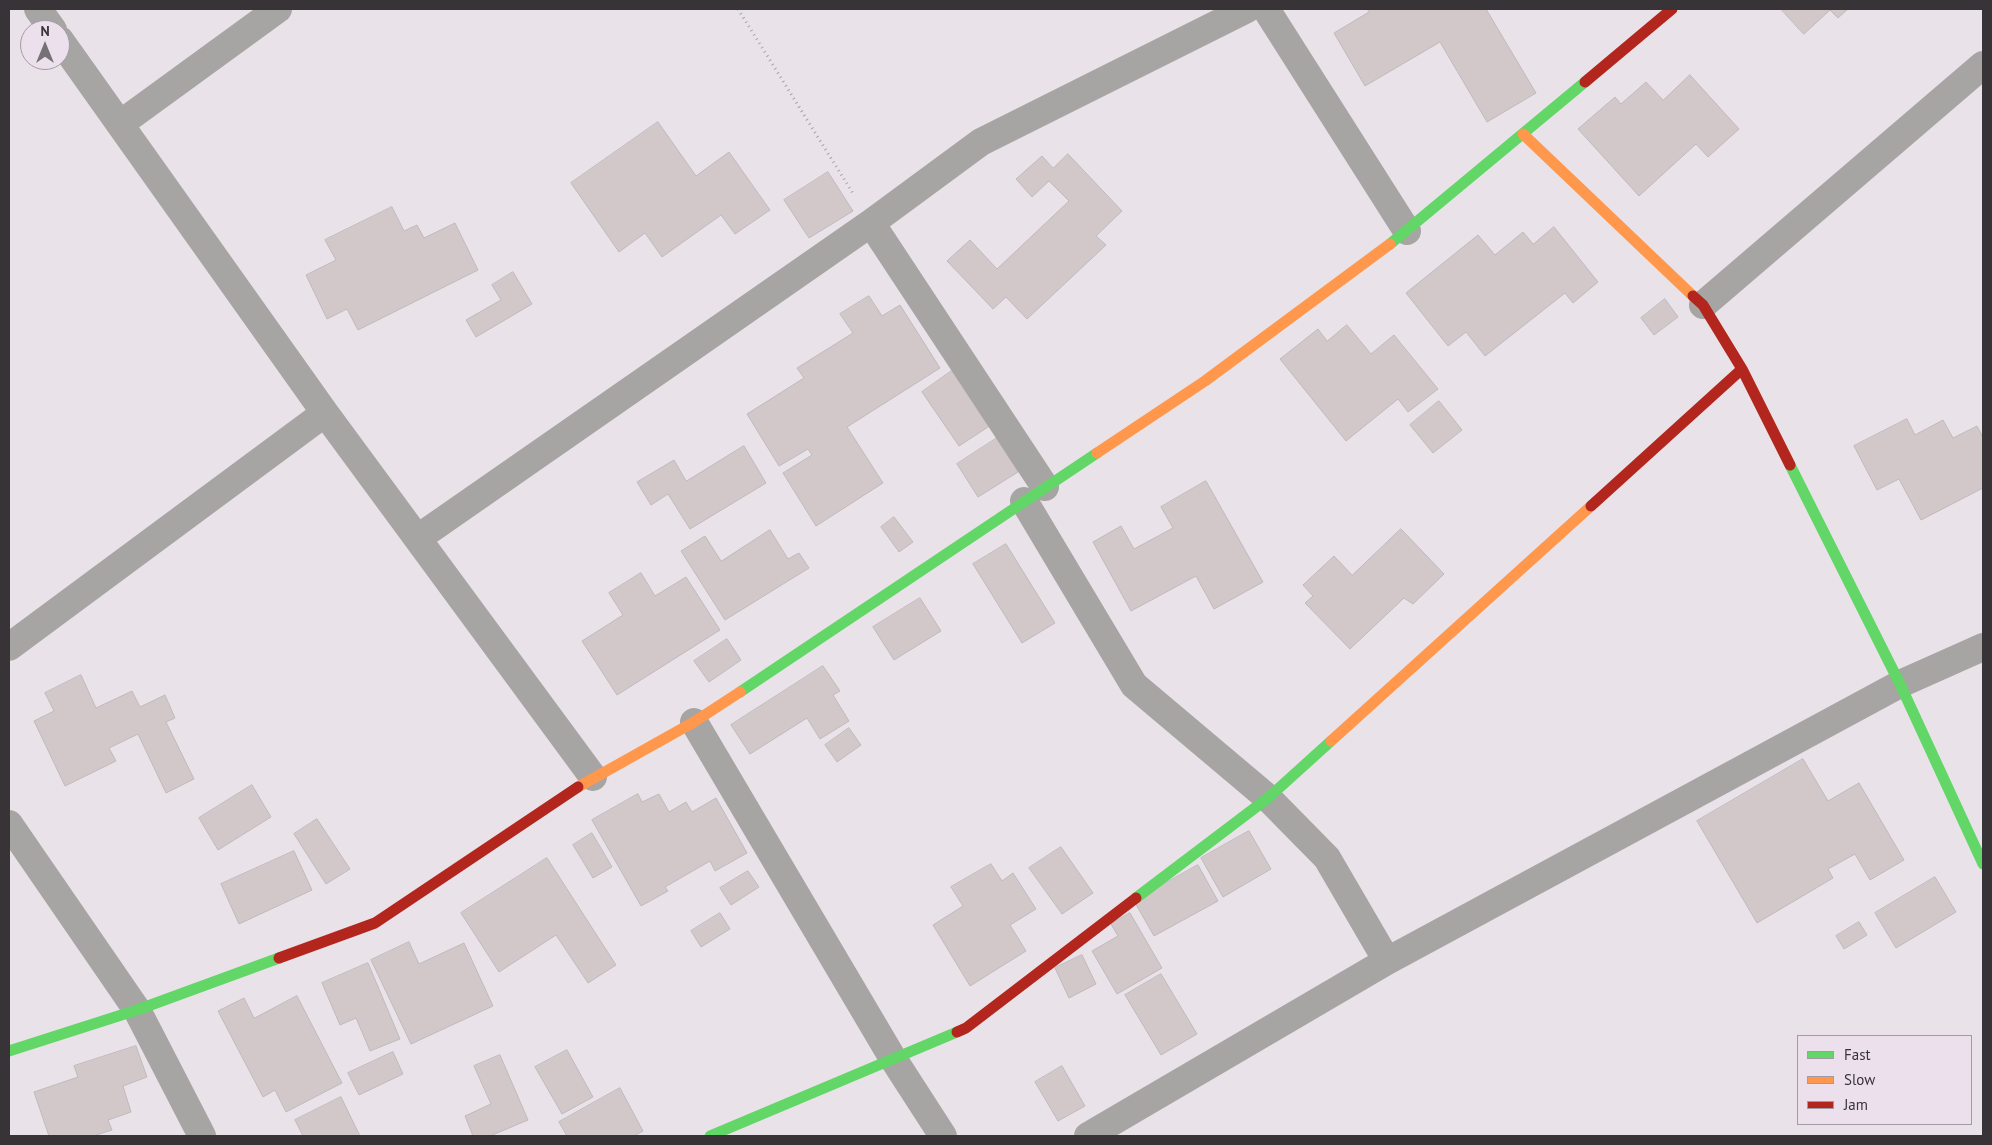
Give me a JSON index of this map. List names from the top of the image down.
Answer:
{
  "legend": ["Fast", "Slow", "Jam"],
  "north": "top"
}
